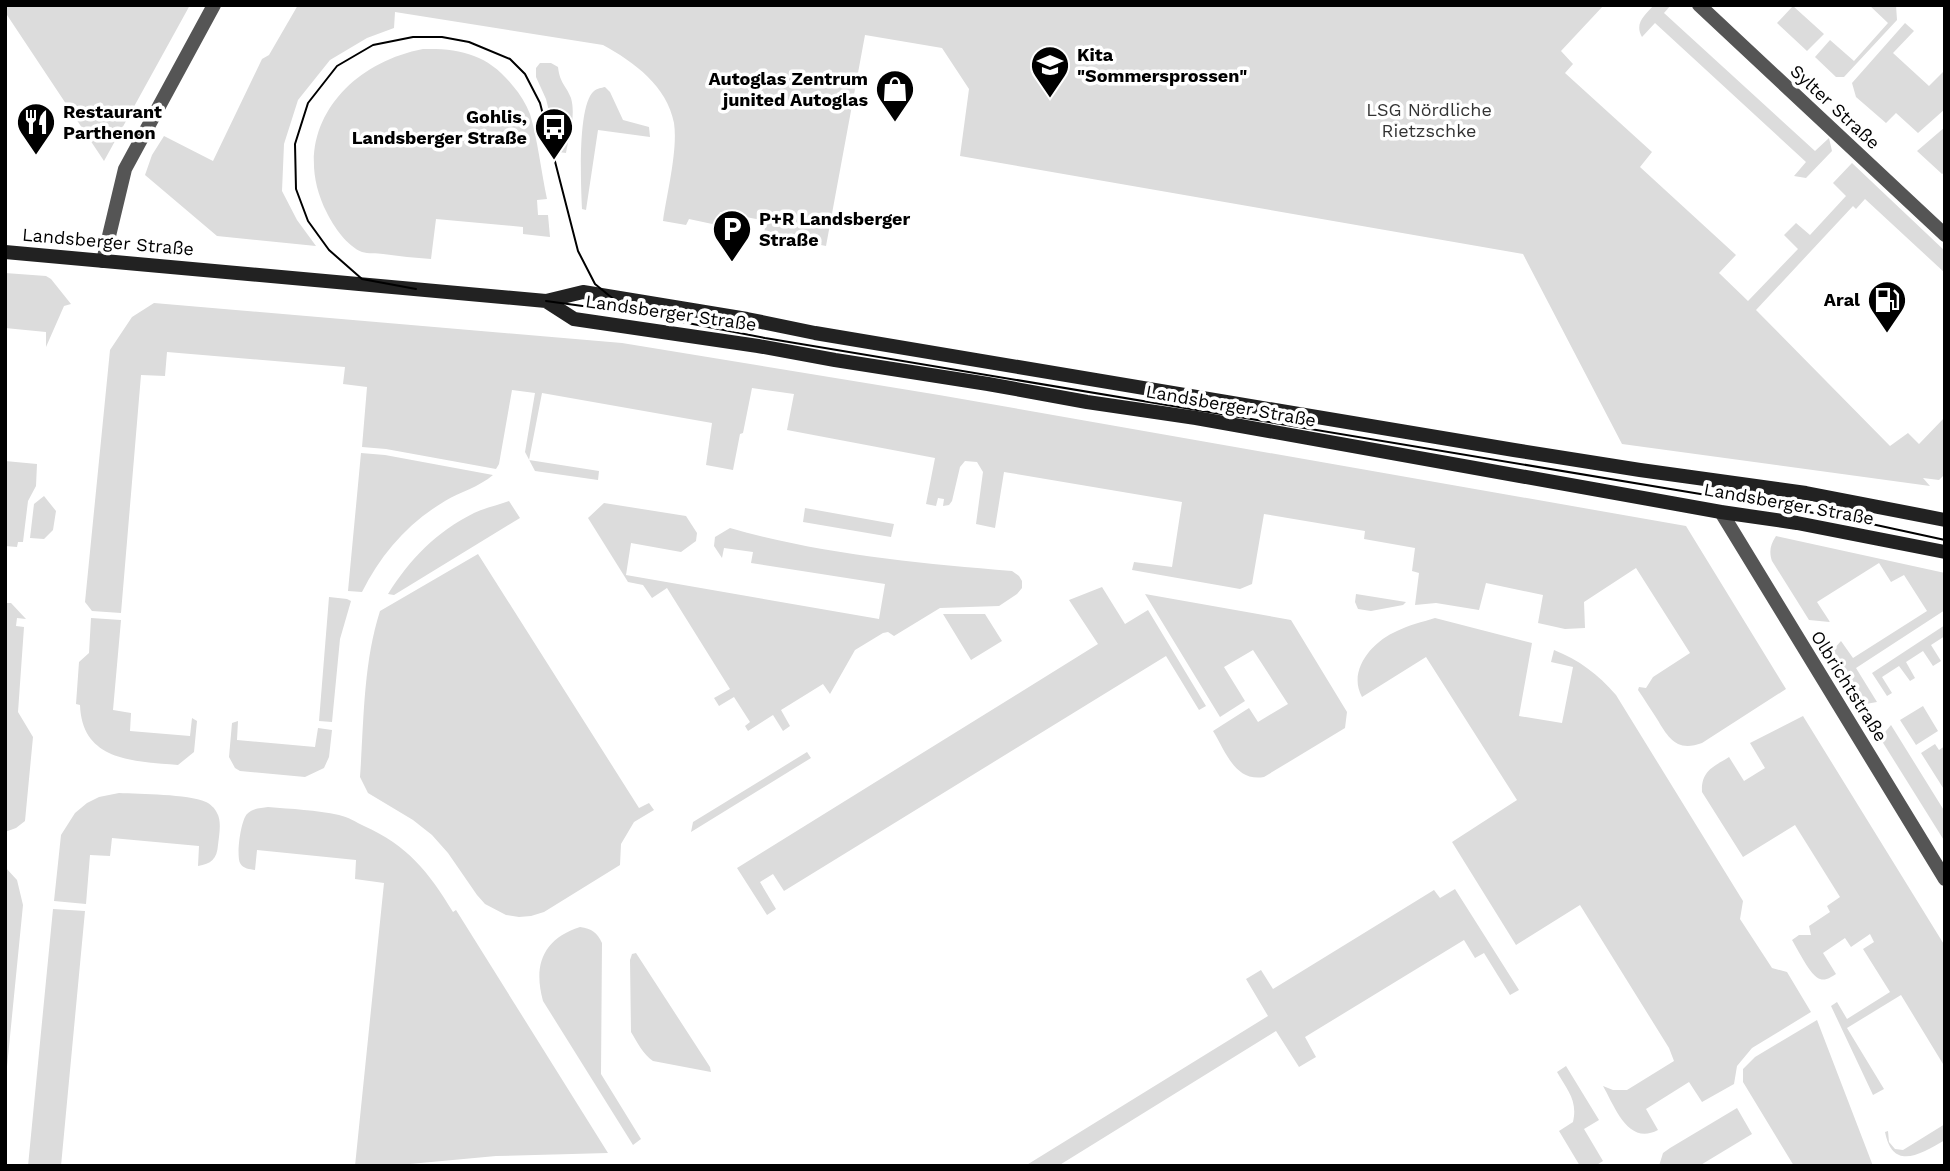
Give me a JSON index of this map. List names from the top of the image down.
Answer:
{
  "streets": {
    "street": ["Sylter Straße", "Landsberger Straße", "Olbrichtstraße"]
  },
  "crossings": [
    ["Landsberger Straße", "Olbrichtstraße"]
  ],
  "parks": ["LSG Nördliche Rietzschke"],
  "places": {
    "school or university": ["Kita \"Sommersprossen\""],
    "shop": ["Autoglas Zentrum junited Autoglas"],
    "restaurant": ["Restaurant Parthenon"],
    "bus stop": ["Gohlis, Landsberger Straße"],
    "parking": ["P+R Landsberger Straße"],
    "fuel station": ["Aral"]
  }
}
